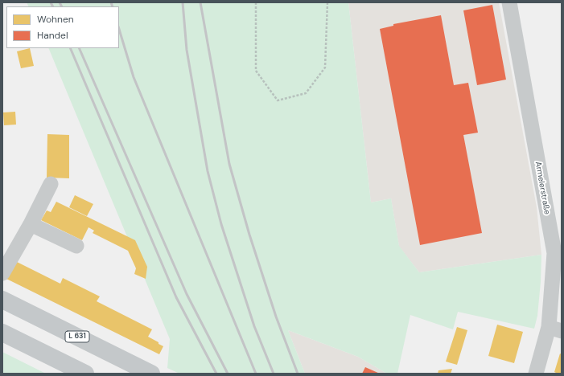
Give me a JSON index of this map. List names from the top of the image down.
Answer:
{
  "streets": {
    "main road": ["L 631"],
    "street": ["Armelerstraße"]
  },
  "legend": ["Wohnen", "Handel"]
}
